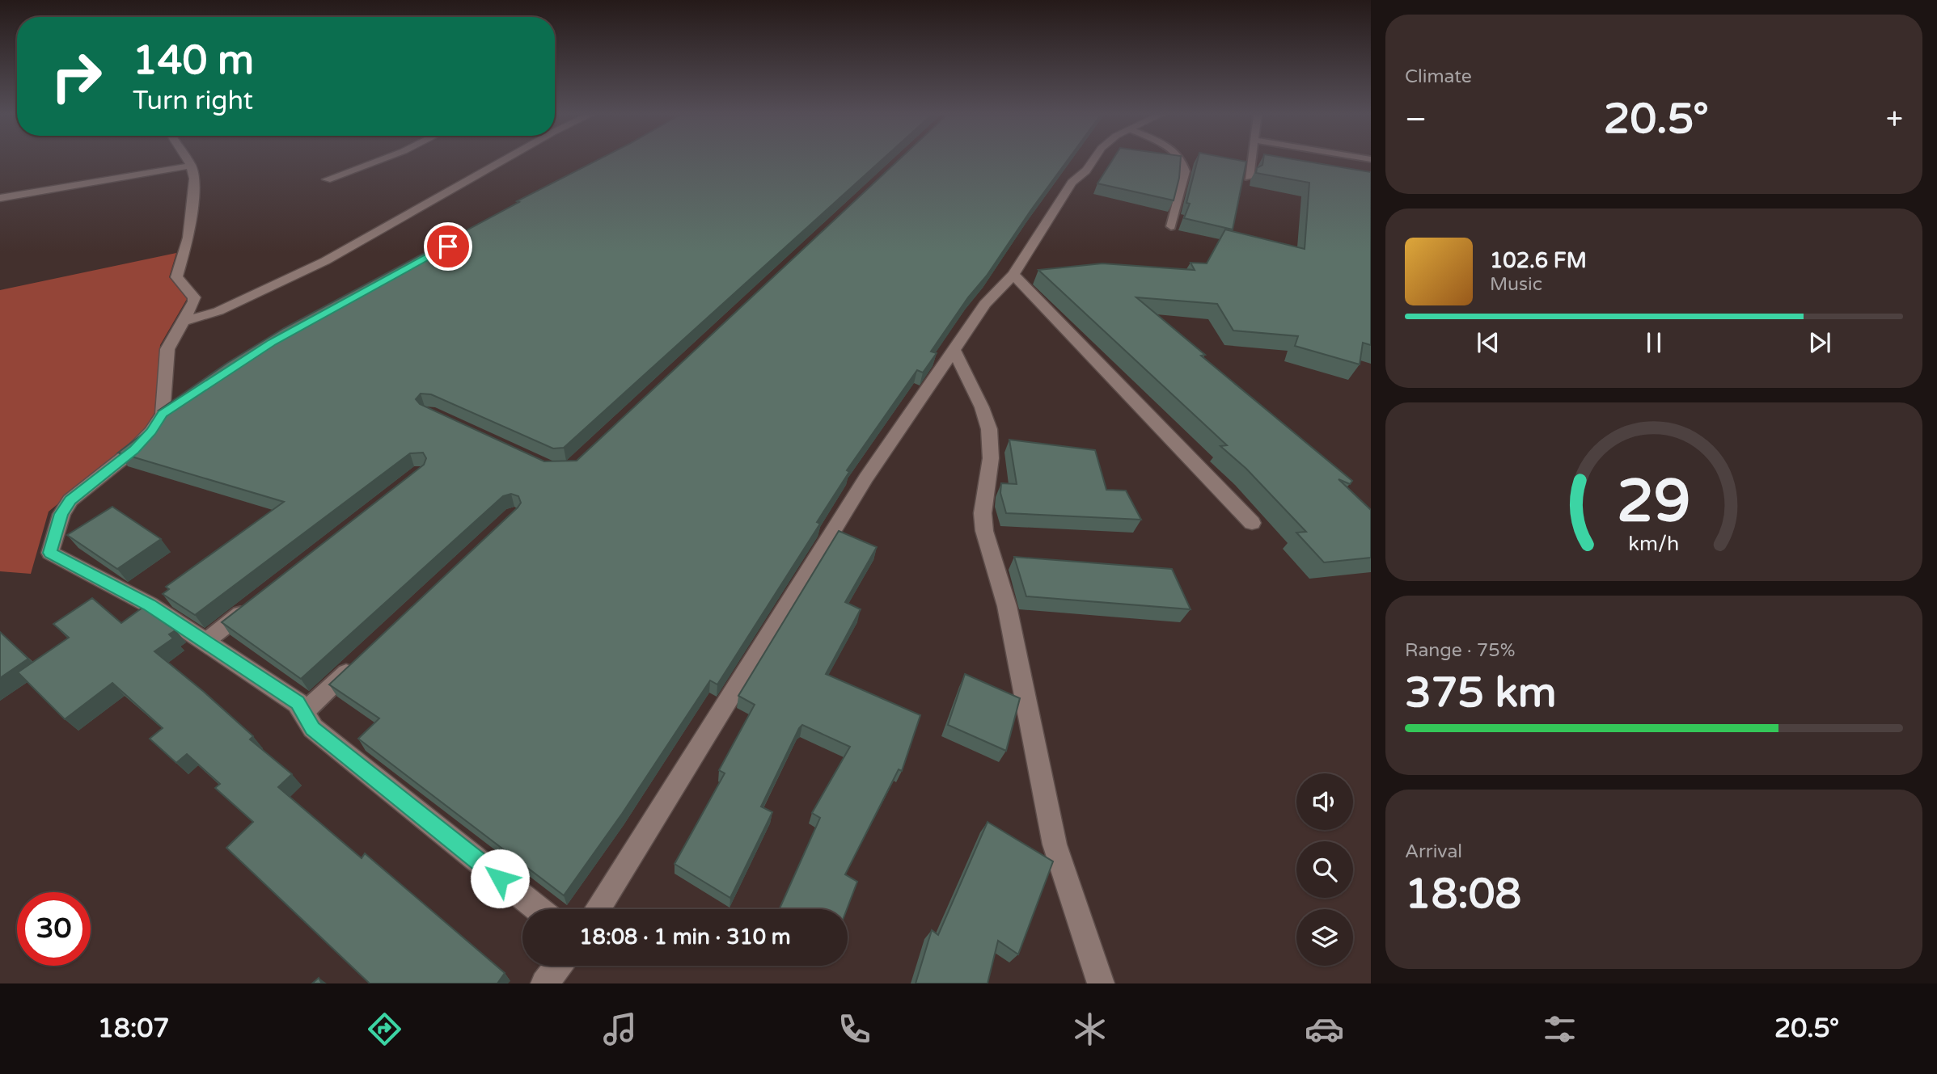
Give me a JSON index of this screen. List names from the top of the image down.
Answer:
{
  "page": {
    "tile": [
      "Climate",
      ["Range · 75%", "375 km"],
      ["Arrival", "18:08"]
    ],
    "turn": ["140 m", "Turn right"],
    "heat": ["−", "20.5°", "+"],
    "song": ["102.6 FM", "Music"],
    "limit": "30",
    "trip": "18:08 · 1 min · 310 m",
    "tabs": ["18:07", "20.5°"],
    "gauge": ["29", "km/h"]
  }
}
